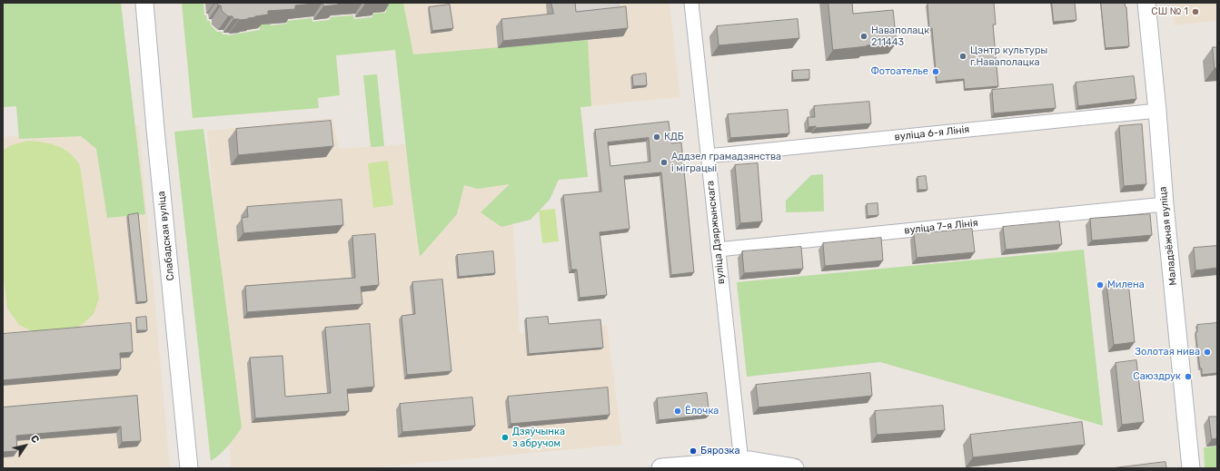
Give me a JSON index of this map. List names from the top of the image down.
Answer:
{
  "streets": {
    "street": [
      "вуліца 6-я Лінія",
      "вуліца 7-я Лінія",
      "вуліца Дзяржынскага",
      "Слабадская вуліца",
      "Маладзёжная вуліца"
    ]
  },
  "crossings": [
    ["вуліца 6-я Лінія", "вуліца Дзяржынскага"],
    ["вуліца 6-я Лінія", "Маладзёжная вуліца"],
    ["вуліца 7-я Лінія", "вуліца Дзяржынскага"],
    ["вуліца 7-я Лінія", "Маладзёжная вуліца"]
  ],
  "places": [
    "СШ № 1",
    "Наваполацк 211443",
    "Цэнтр культуры г.Наваполацка",
    "Фотоателье",
    "КДБ",
    "Аддзел грамадзянства і міграцыі",
    "Милена",
    "Золотая нива",
    "Саюздрук",
    "Ёлочка",
    "Дзяўчынка з абручом",
    "Бярозка"
  ],
  "north": "top right"
}
